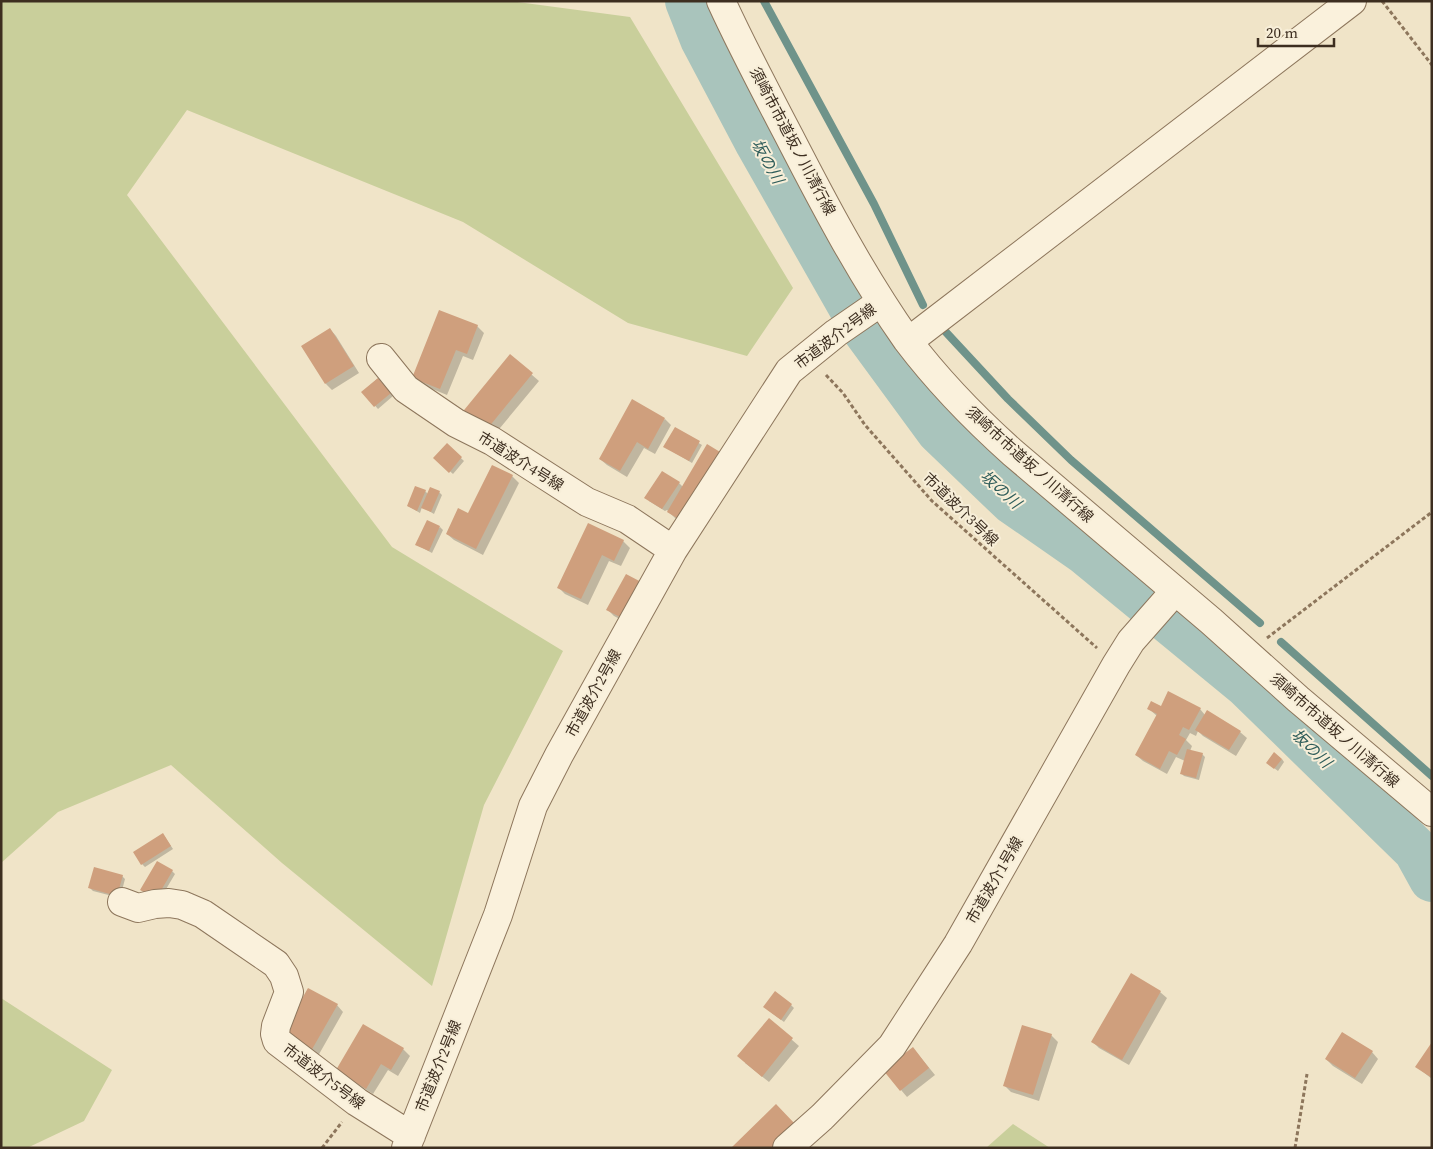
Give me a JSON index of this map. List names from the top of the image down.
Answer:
{
  "streets": {
    "street": [
      "須崎市市道坂ノ川清行線",
      "市道波介2号線",
      "市道波介4号線",
      "市道波介1号線",
      "市道波介5号線"
    ],
    "path": ["市道波介3号線"]
  },
  "crossings": [
    ["須崎市市道坂ノ川清行線", "市道波介2号線"],
    ["須崎市市道坂ノ川清行線", "市道波介1号線"],
    ["市道波介2号線", "市道波介4号線"],
    ["市道波介2号線", "市道波介3号線"],
    ["市道波介2号線", "市道波介5号線"],
    ["市道波介3号線", "市道波介1号線"]
  ],
  "water": ["坂の川"],
  "scale_bar": "20 m"
}
